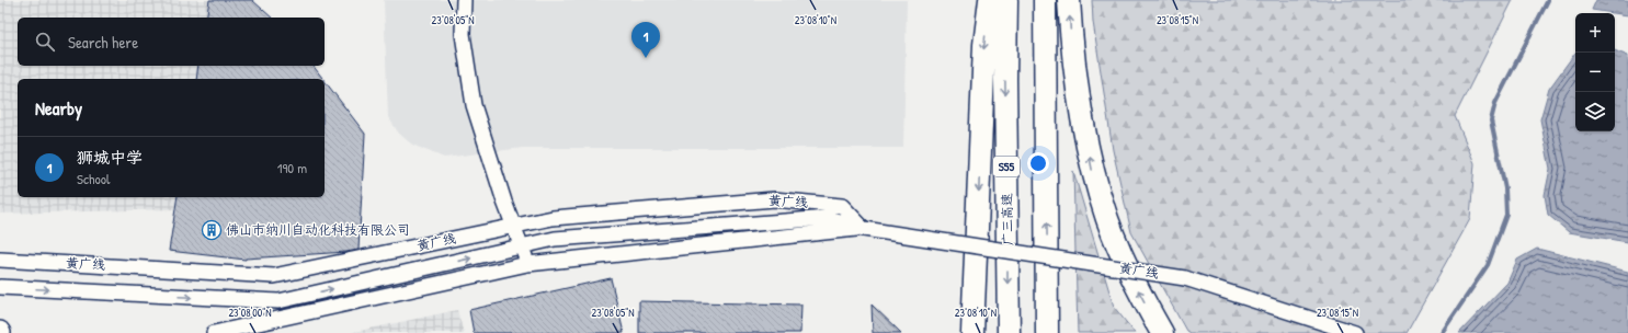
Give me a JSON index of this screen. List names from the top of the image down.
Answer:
{
  "streets": {
    "highway": ["S55", "广三高速"],
    "street": ["黄广线"]
  },
  "places": {
    "building": ["佛山市纳川自动化科技有限公司"]
  },
  "page": {
    "map_buttons": ["+", "−"],
    "search": "Search here",
    "pins": "1",
    "heading": "Nearby",
    "list": [
      {
        "mark": "1",
        "name": "狮城中学",
        "note": "School",
        "value": "190 m"
      }
    ]
  },
  "coordinates": [
    "23°08'05\"N",
    "23°08'10\"N",
    "23°08'15\"N",
    "23°08'00\"N"
  ]
}
